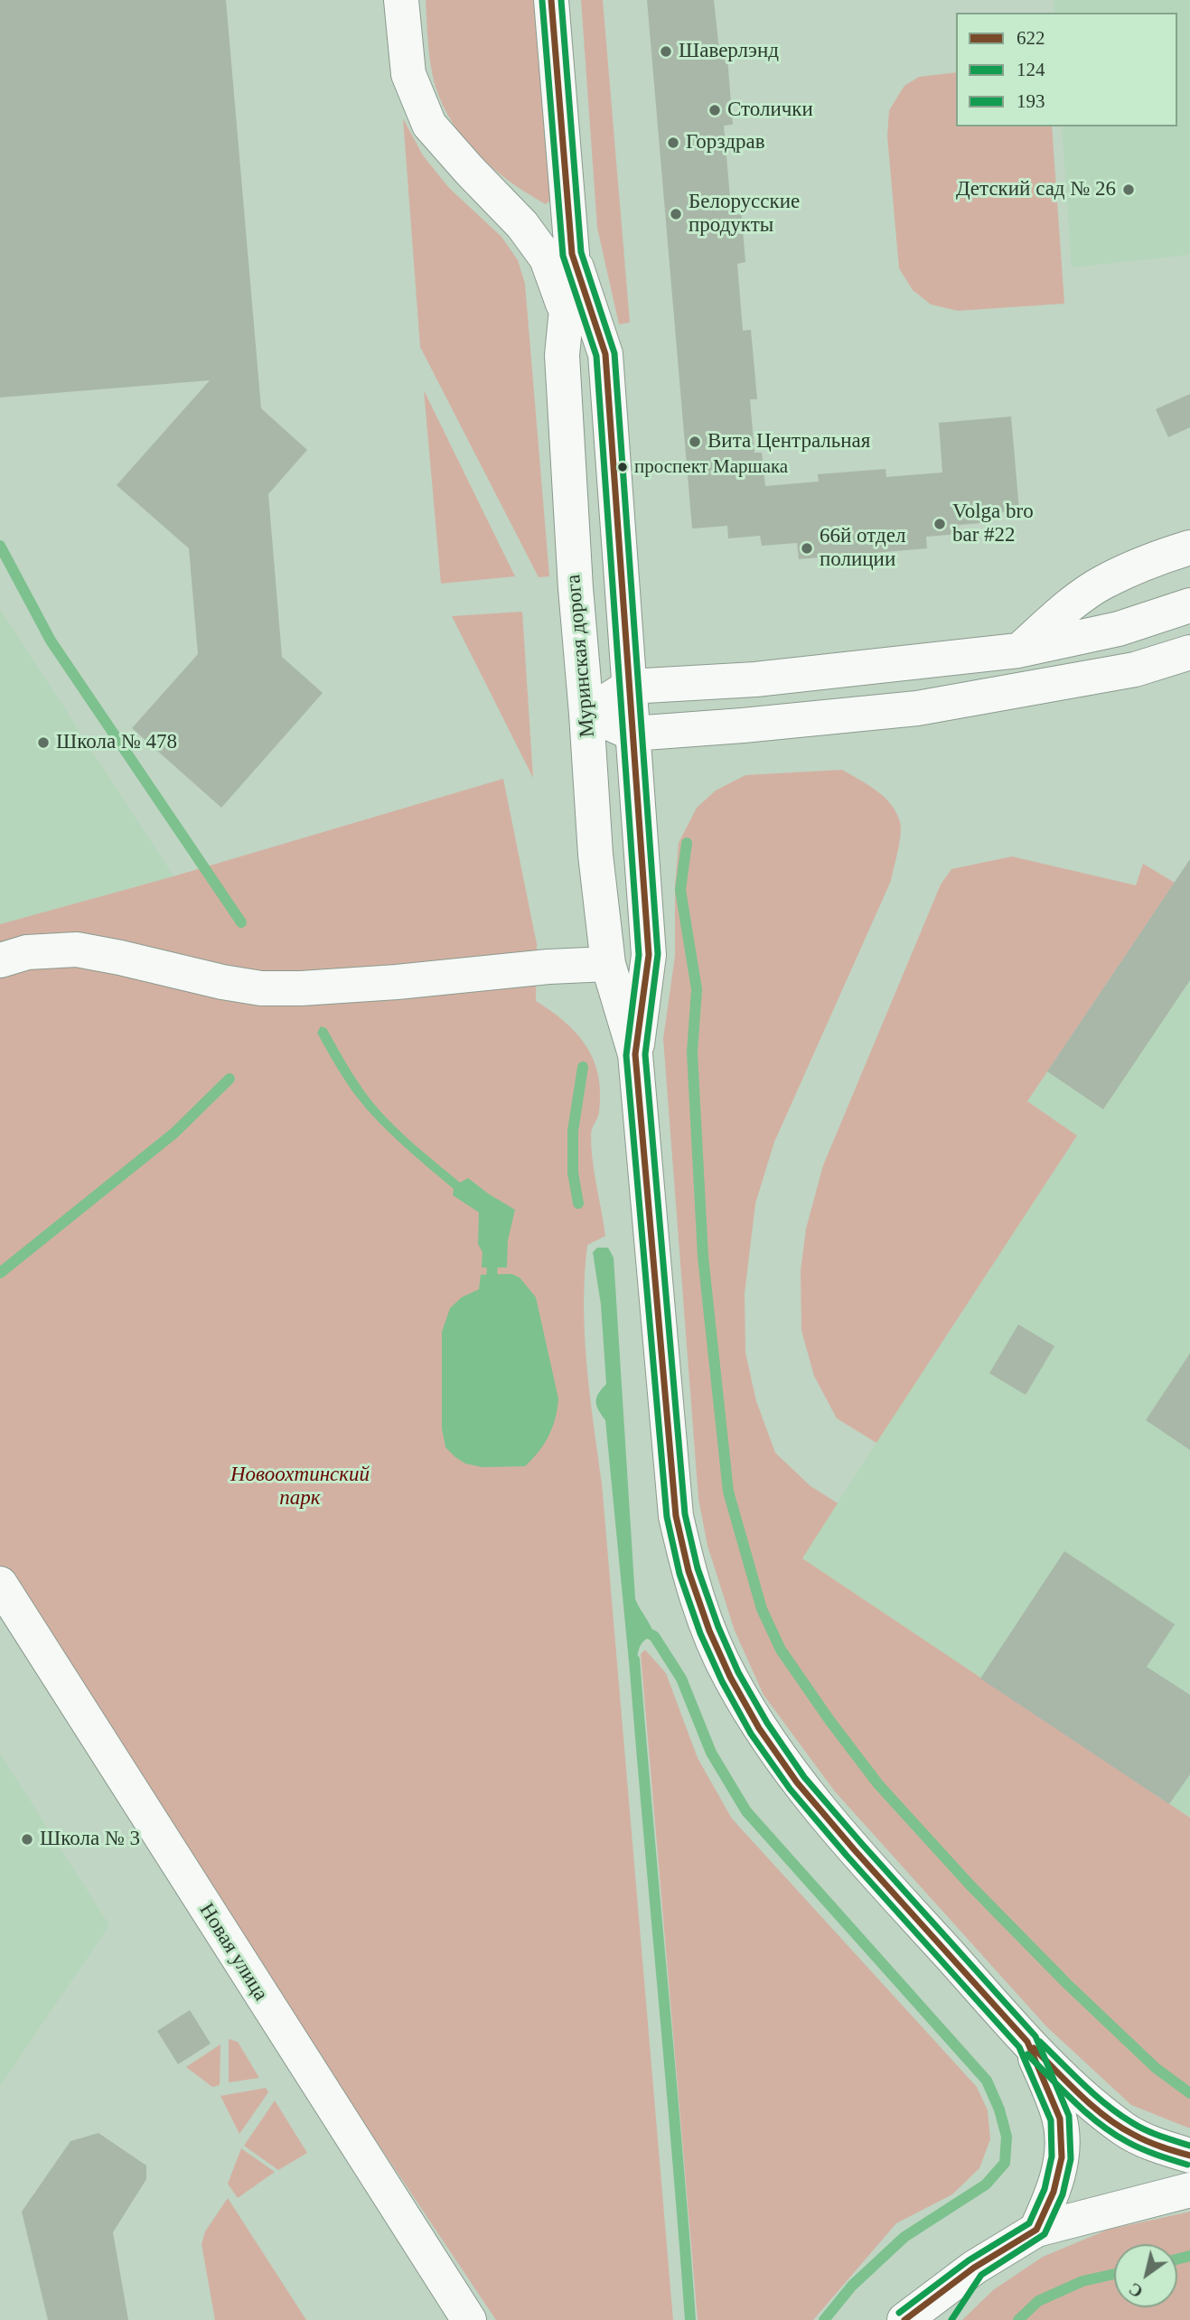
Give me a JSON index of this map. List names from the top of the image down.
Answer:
{
  "streets": {
    "street": ["Муринская дорога", "Новая улица"]
  },
  "parks": ["Новоохтинский парк"],
  "places": [
    "Шаверлэнд",
    "Столички",
    "Горздрав",
    "Детский сад № 26",
    "Белорусские продукты",
    "Вита Центральная",
    "проспект Маршака",
    "Volga bro bar #22",
    "66й отдел полиции",
    "Школа № 478",
    "Школа № 3"
  ],
  "lines": ["transit line 622", "transit line 193", "transit line 124"],
  "legend": ["622", "124", "193"],
  "north": "bottom left"
}
